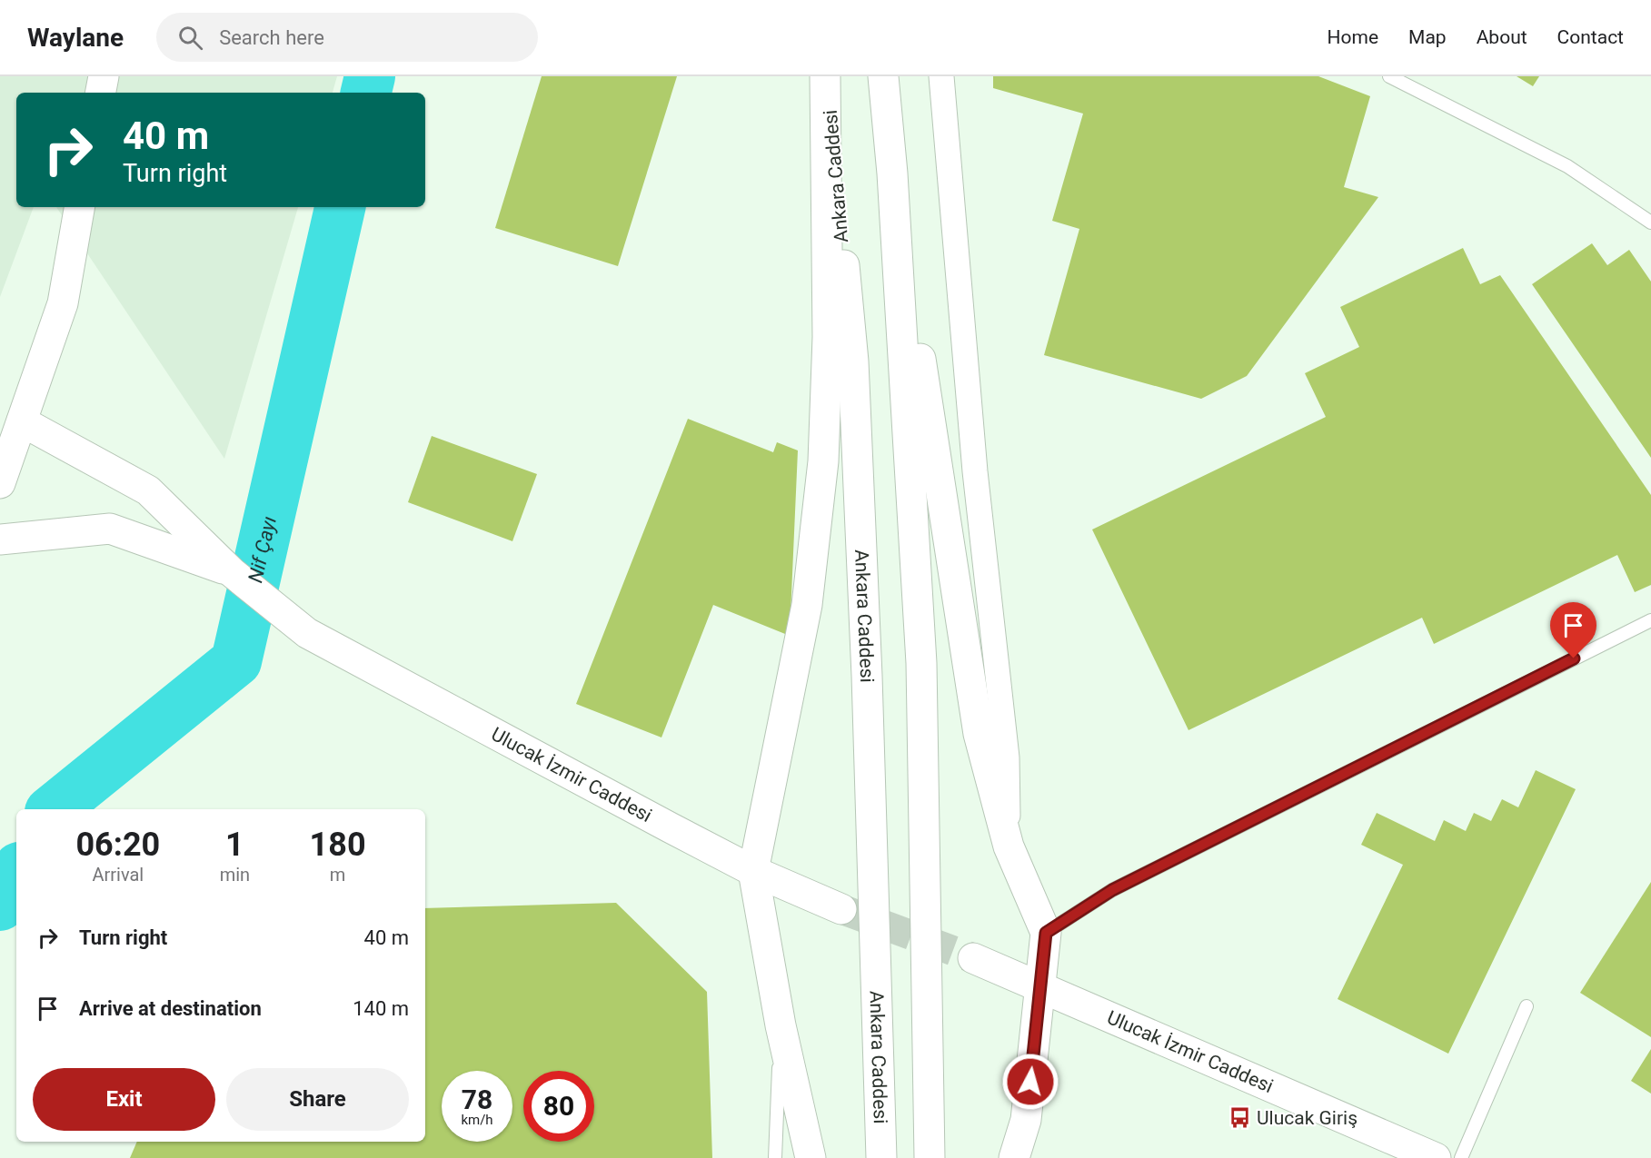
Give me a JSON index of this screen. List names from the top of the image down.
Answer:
{
  "streets": {
    "main road": ["Ankara Caddesi", "Ulucak İzmir Caddesi"]
  },
  "water": ["Nif Çayı"],
  "places": {
    "bus stop": ["Ulucak Giriş"]
  },
  "page": {
    "header": "Waylane",
    "search": "Search here",
    "nav": [
      "Home",
      "Map",
      "About",
      "Contact"
    ],
    "turn": ["40 m", "Turn right"],
    "eta": [
      "06:20",
      "Arrival",
      "1",
      "min",
      "180",
      "m"
    ],
    "list": [
      {
        "name": "Turn right",
        "value": "40 m"
      },
      {
        "name": "Arrive at destination",
        "value": "140 m"
      }
    ],
    "buttons": ["Exit", "Share"],
    "speed": "78 km/h",
    "limit": "80"
  }
}
